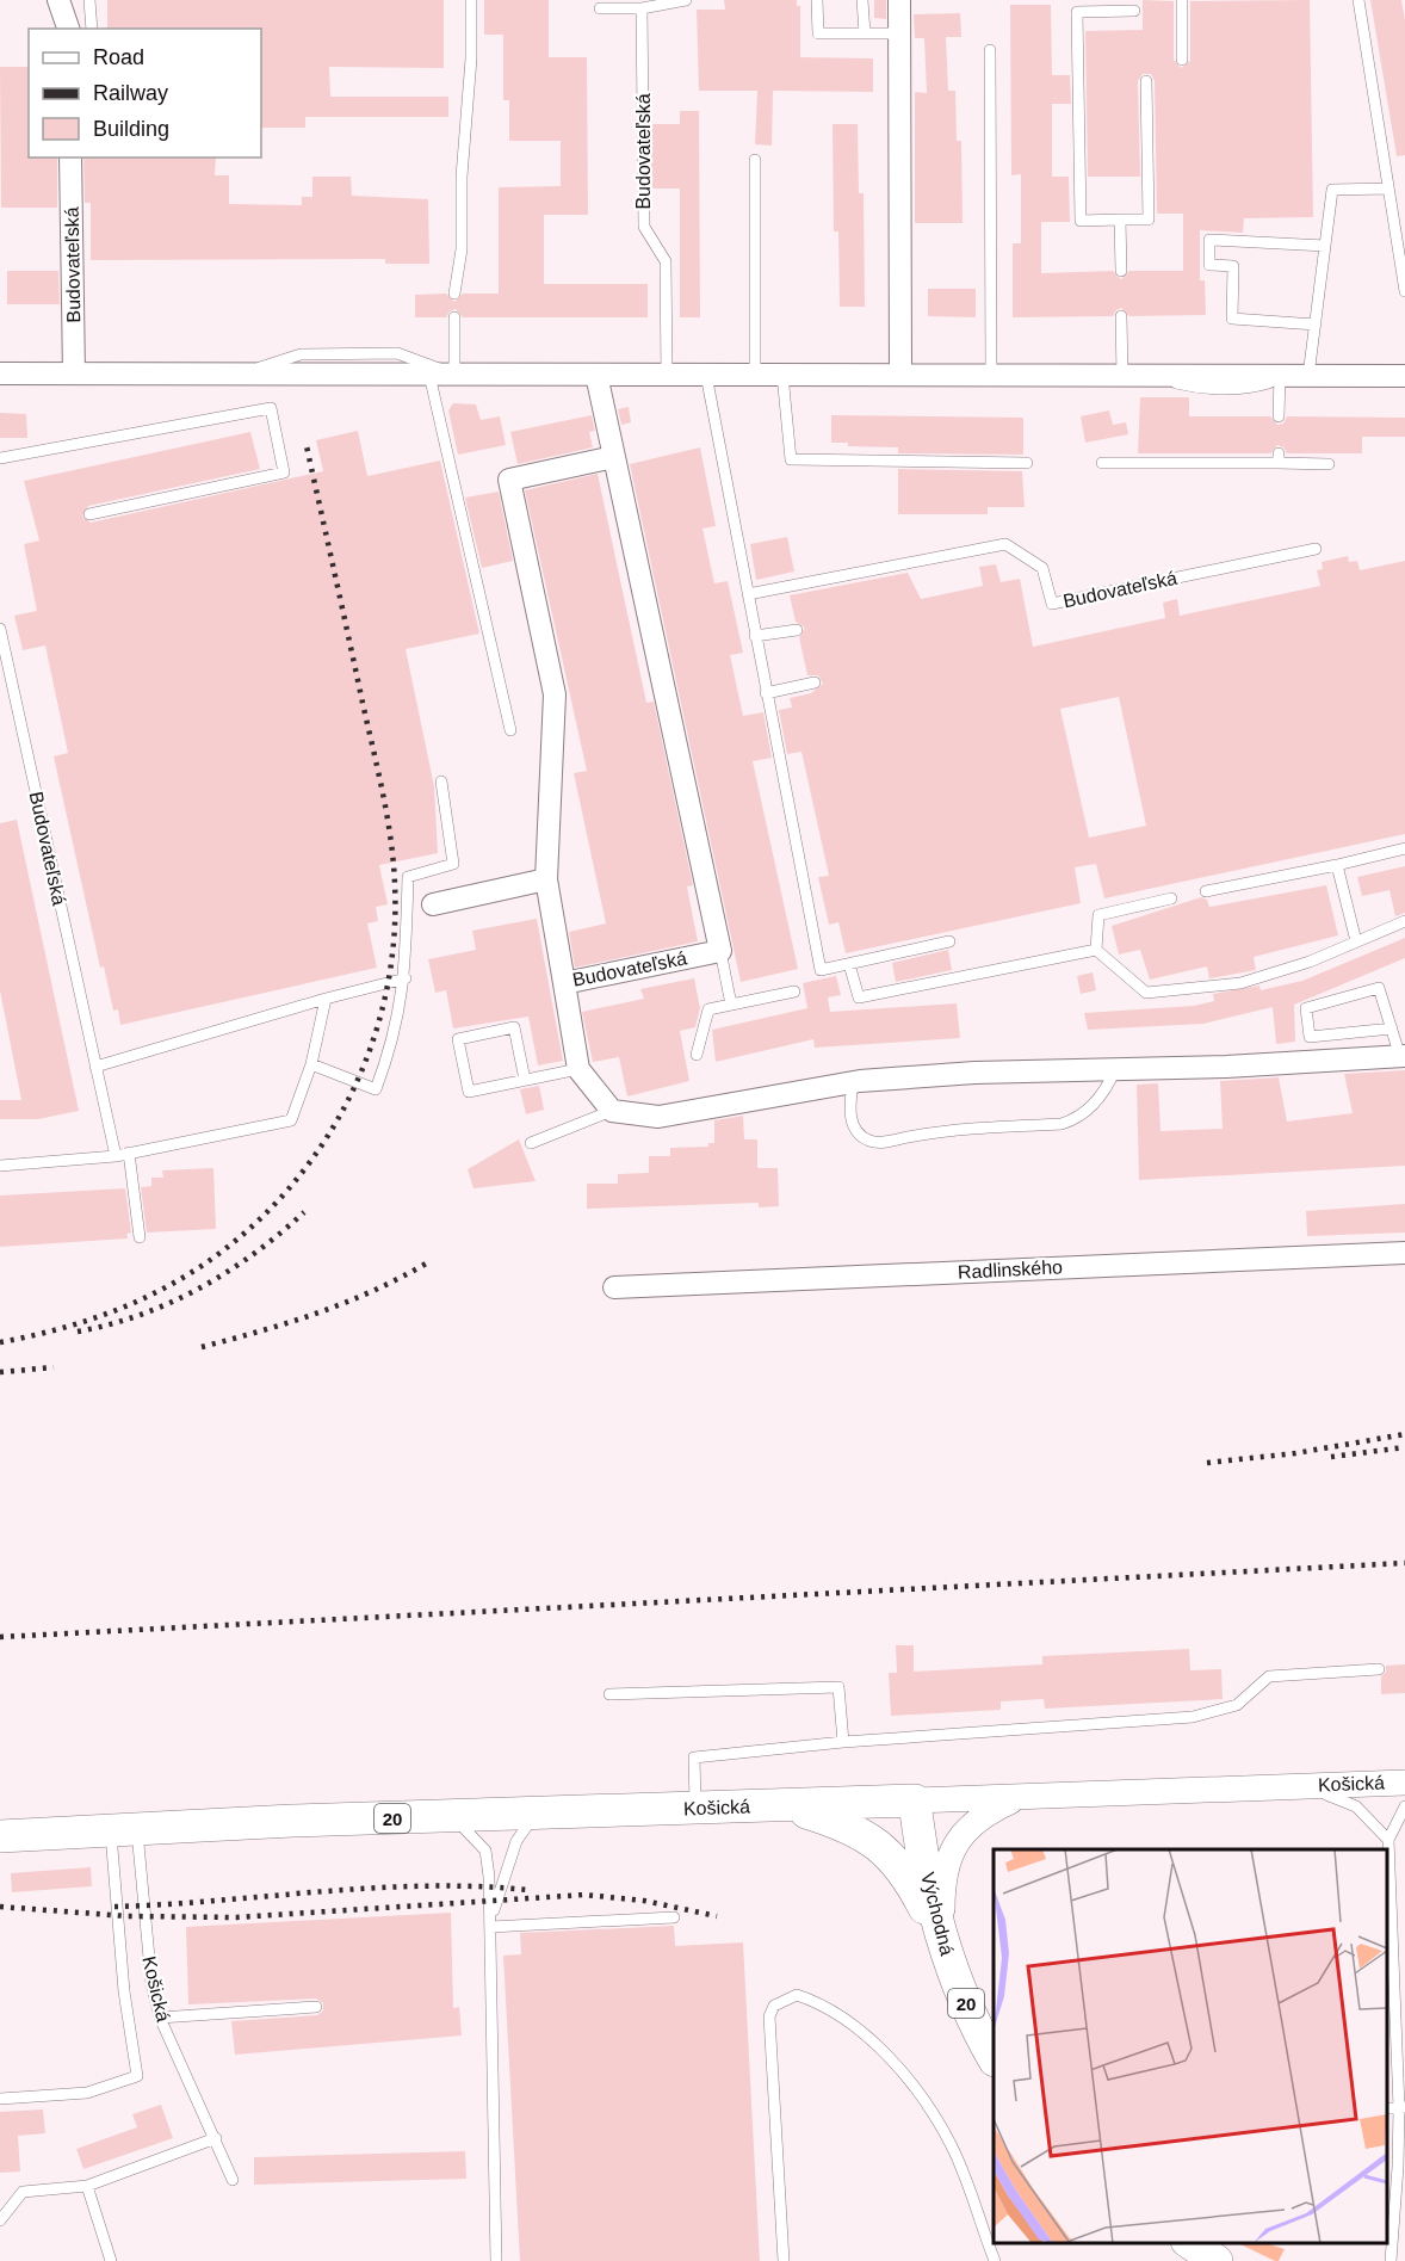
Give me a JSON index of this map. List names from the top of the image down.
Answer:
{
  "streets": {
    "main road": ["Košická", "20", "Východná"],
    "street": ["Budovateľská", "Radlinského"]
  },
  "crossings": [
    ["Košická", "Východná"]
  ],
  "legend": ["Road", "Railway", "Building"]
}
